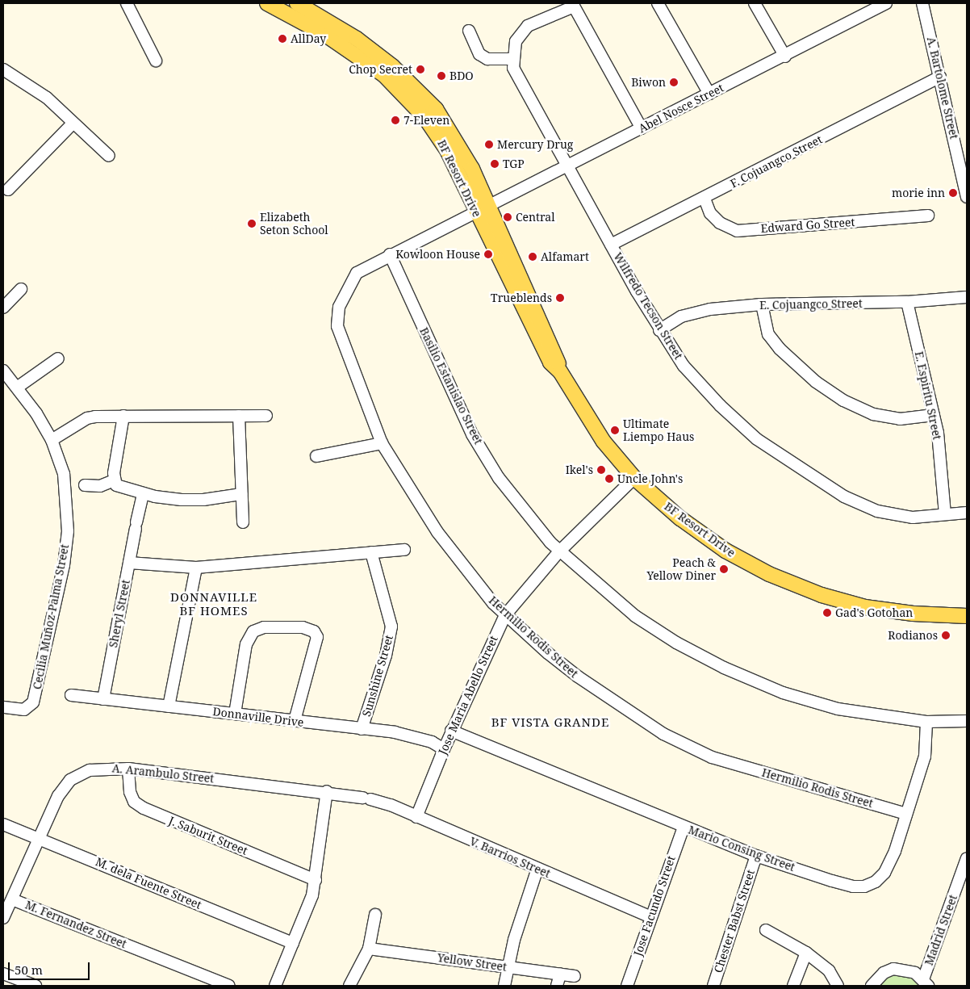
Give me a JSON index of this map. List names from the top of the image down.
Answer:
{
  "streets": {
    "main road": ["BF Resort Drive"],
    "street": [
      "A. Bartolome Street",
      "Abel Nosce Street",
      "F. Cojuangco Street",
      "Edward Go Street",
      "E. Cojuangco Street",
      "Wilfredo Tecson Street",
      "Basilio Estanislao Street",
      "E. Espiritu Street",
      "Sheryl Street",
      "Cecilia Muñoz-Palma Street",
      "Hermilio Rodis Street",
      "Sunshine Street",
      "Jose Maria Abello Street",
      "Donnaville Drive",
      "A. Arambulo Street",
      "J. Saburit Street",
      "Mario Consing Street",
      "V. Barrios Street",
      "M. dela Fuente Street",
      "Jose Facundo Street",
      "Chester Babst Street",
      "M. Fernandez Street",
      "Madrid Street",
      "Yellow Street"
    ]
  },
  "crossings": [
    ["A. Bartolome Street", "F. Cojuangco Street"],
    ["Abel Nosce Street", "BF Resort Drive"],
    ["Abel Nosce Street", "Wilfredo Tecson Street"],
    ["Abel Nosce Street", "Hermilio Rodis Street"],
    ["F. Cojuangco Street", "Edward Go Street"],
    ["F. Cojuangco Street", "Wilfredo Tecson Street"],
    ["BF Resort Drive", "Hermilio Rodis Street"],
    ["BF Resort Drive", "Jose Maria Abello Street"],
    ["E. Cojuangco Street", "Wilfredo Tecson Street"],
    ["E. Cojuangco Street", "E. Espiritu Street"],
    ["Wilfredo Tecson Street", "E. Espiritu Street"],
    ["Basilio Estanislao Street", "Hermilio Rodis Street"],
    ["Basilio Estanislao Street", "Jose Maria Abello Street"],
    ["Basilio Estanislao Street", "Mario Consing Street"],
    ["Sheryl Street", "Donnaville Drive"],
    ["Hermilio Rodis Street", "Jose Maria Abello Street"],
    ["Hermilio Rodis Street", "Mario Consing Street"],
    ["Sunshine Street", "Donnaville Drive"],
    ["Jose Maria Abello Street", "Donnaville Drive"],
    ["Jose Maria Abello Street", "Mario Consing Street"],
    ["Jose Maria Abello Street", "V. Barrios Street"],
    ["A. Arambulo Street", "J. Saburit Street"],
    ["A. Arambulo Street", "V. Barrios Street"],
    ["A. Arambulo Street", "M. dela Fuente Street"],
    ["A. Arambulo Street", "M. Fernandez Street"],
    ["Mario Consing Street", "Jose Facundo Street"],
    ["Mario Consing Street", "Chester Babst Street"],
    ["V. Barrios Street", "Jose Facundo Street"]
  ],
  "districts": ["DONNAVILLE BF HOMES", "BF VISTA GRANDE"],
  "places": [
    "AllDay",
    "Chop Secret",
    "BDO",
    "Biwon",
    "7-Eleven",
    "Mercury Drug",
    "TGP",
    "morie inn",
    "Central",
    "Elizabeth Seton School",
    "Kowloon House",
    "Alfamart",
    "Trueblends",
    "Ultimate Liempo Haus",
    "Ikel's",
    "Uncle John's",
    "Peach & Yellow Diner",
    "Gad's Gotohan",
    "Rodianos"
  ],
  "scale_bar": "50 m"
}
